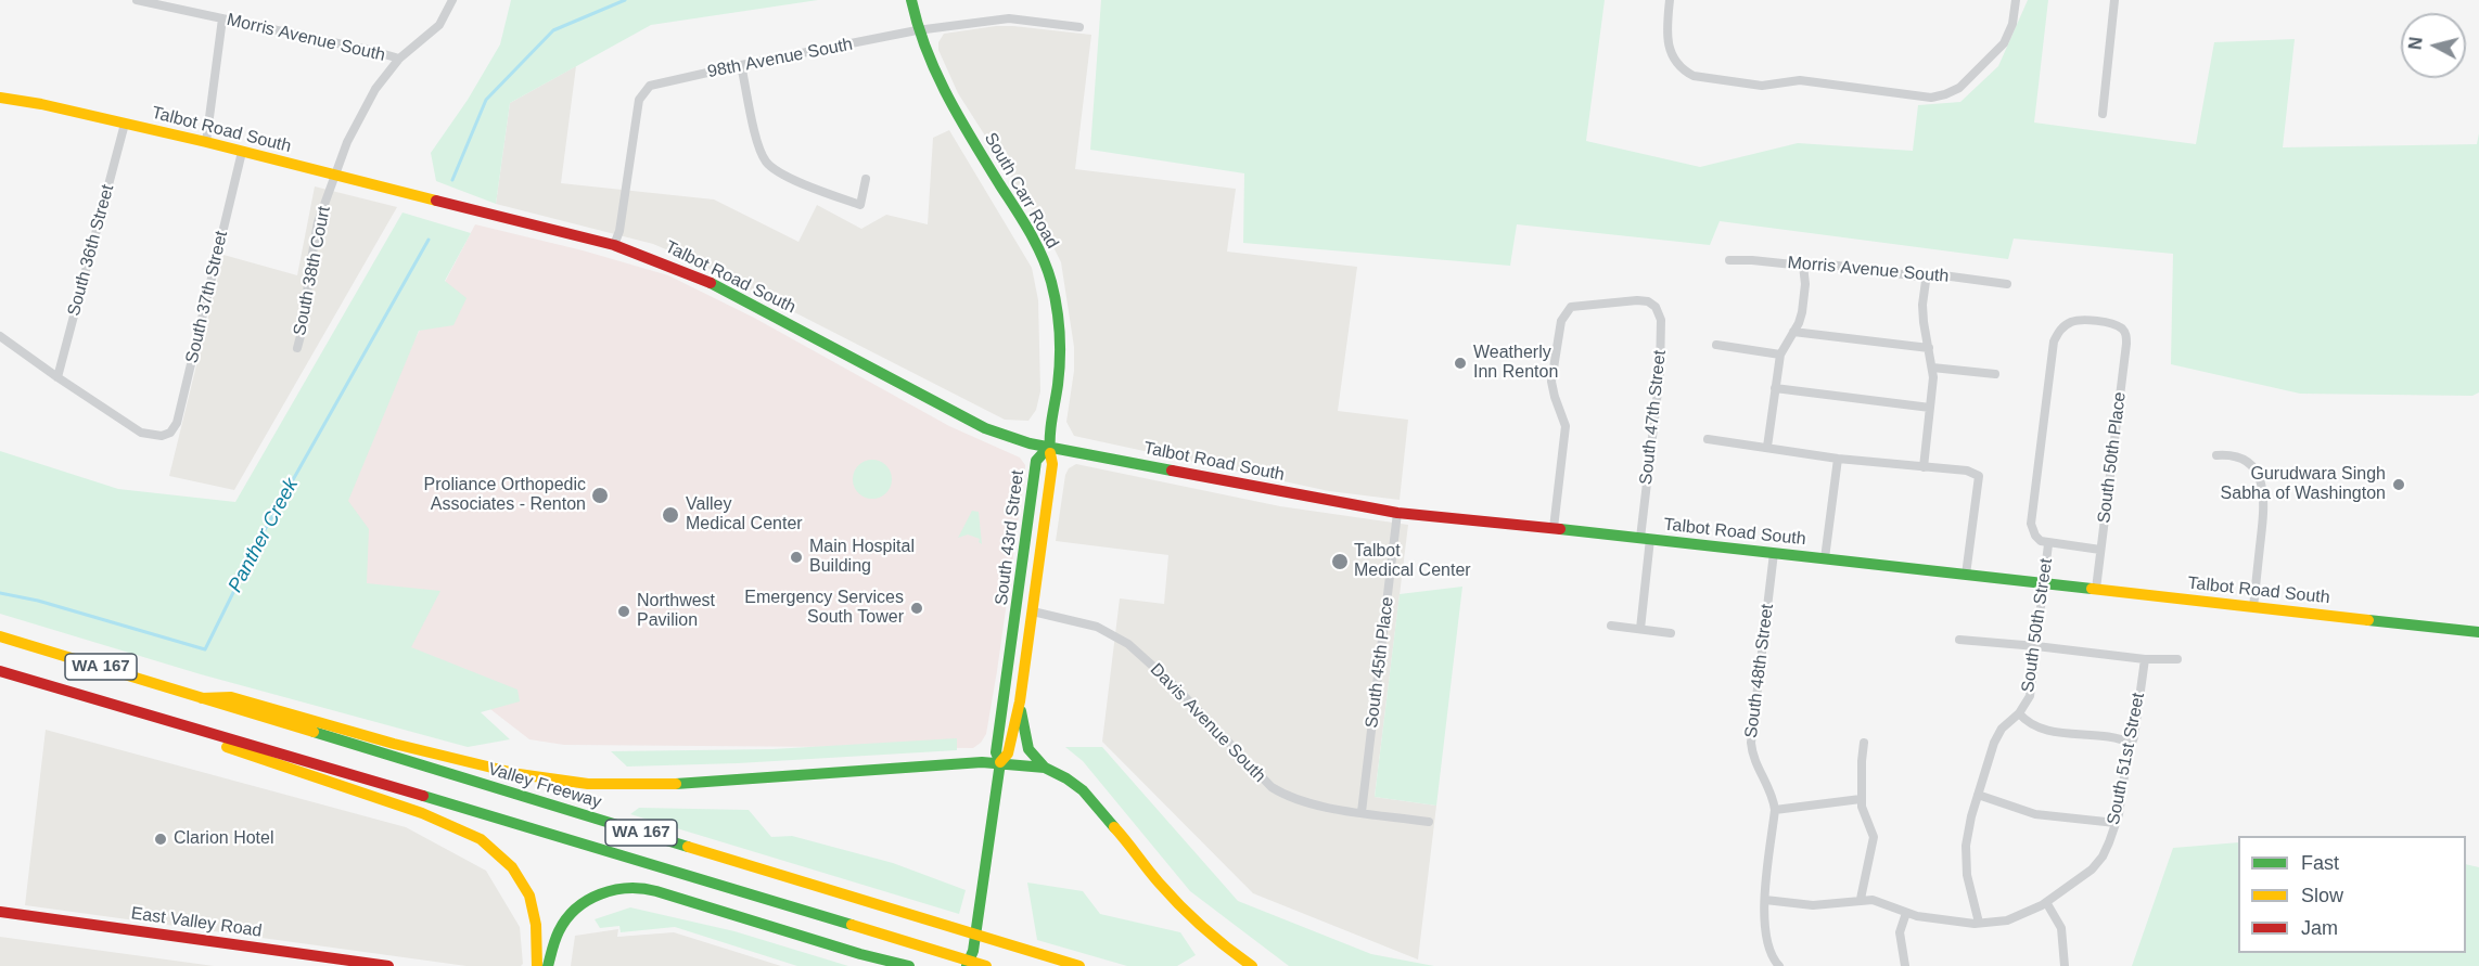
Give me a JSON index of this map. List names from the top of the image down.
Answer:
{
  "streets": {
    "main road": [
      "Talbot Road South",
      "South Carr Road",
      "South 43rd Street",
      "WA 167",
      "Valley Freeway",
      "East Valley Road"
    ],
    "street": [
      "Morris Avenue South",
      "98th Avenue South",
      "South 36th Street",
      "South 38th Court",
      "South 37th Street",
      "South 47th Street",
      "South 50th Place",
      "South 50th Street",
      "South 45th Place",
      "South 48th Street",
      "Davis Avenue South",
      "South 51st Street"
    ]
  },
  "crossings": [
    ["Morris Avenue South", "South 38th Court"],
    ["98th Avenue South", "Talbot Road South"],
    ["98th Avenue South", "South Carr Road"],
    ["Talbot Road South", "South Carr Road"],
    ["Talbot Road South", "South 36th Street"],
    ["Talbot Road South", "South 38th Court"],
    ["Talbot Road South", "South 37th Street"],
    ["Talbot Road South", "South 47th Street"],
    ["Talbot Road South", "South 50th Place"],
    ["Talbot Road South", "South 43rd Street"],
    ["Talbot Road South", "South 50th Street"],
    ["Talbot Road South", "South 45th Place"],
    ["Talbot Road South", "South 48th Street"],
    ["South Carr Road", "South 43rd Street"],
    ["South 36th Street", "South 37th Street"],
    ["South 50th Place", "South 50th Street"],
    ["South 43rd Street", "Davis Avenue South"],
    ["South 45th Place", "Davis Avenue South"]
  ],
  "water": ["Panther Creek"],
  "places": [
    "Weatherly Inn Renton",
    "Gurudwara Singh Sabha of Washington",
    "Proliance Orthopedic Associates - Renton",
    "Valley Medical Center",
    "Main Hospital Building",
    "Talbot Medical Center",
    "Emergency Services South Tower",
    "Northwest Pavilion",
    "Clarion Hotel"
  ],
  "legend": ["Fast", "Slow", "Jam"],
  "north": "left"
}
